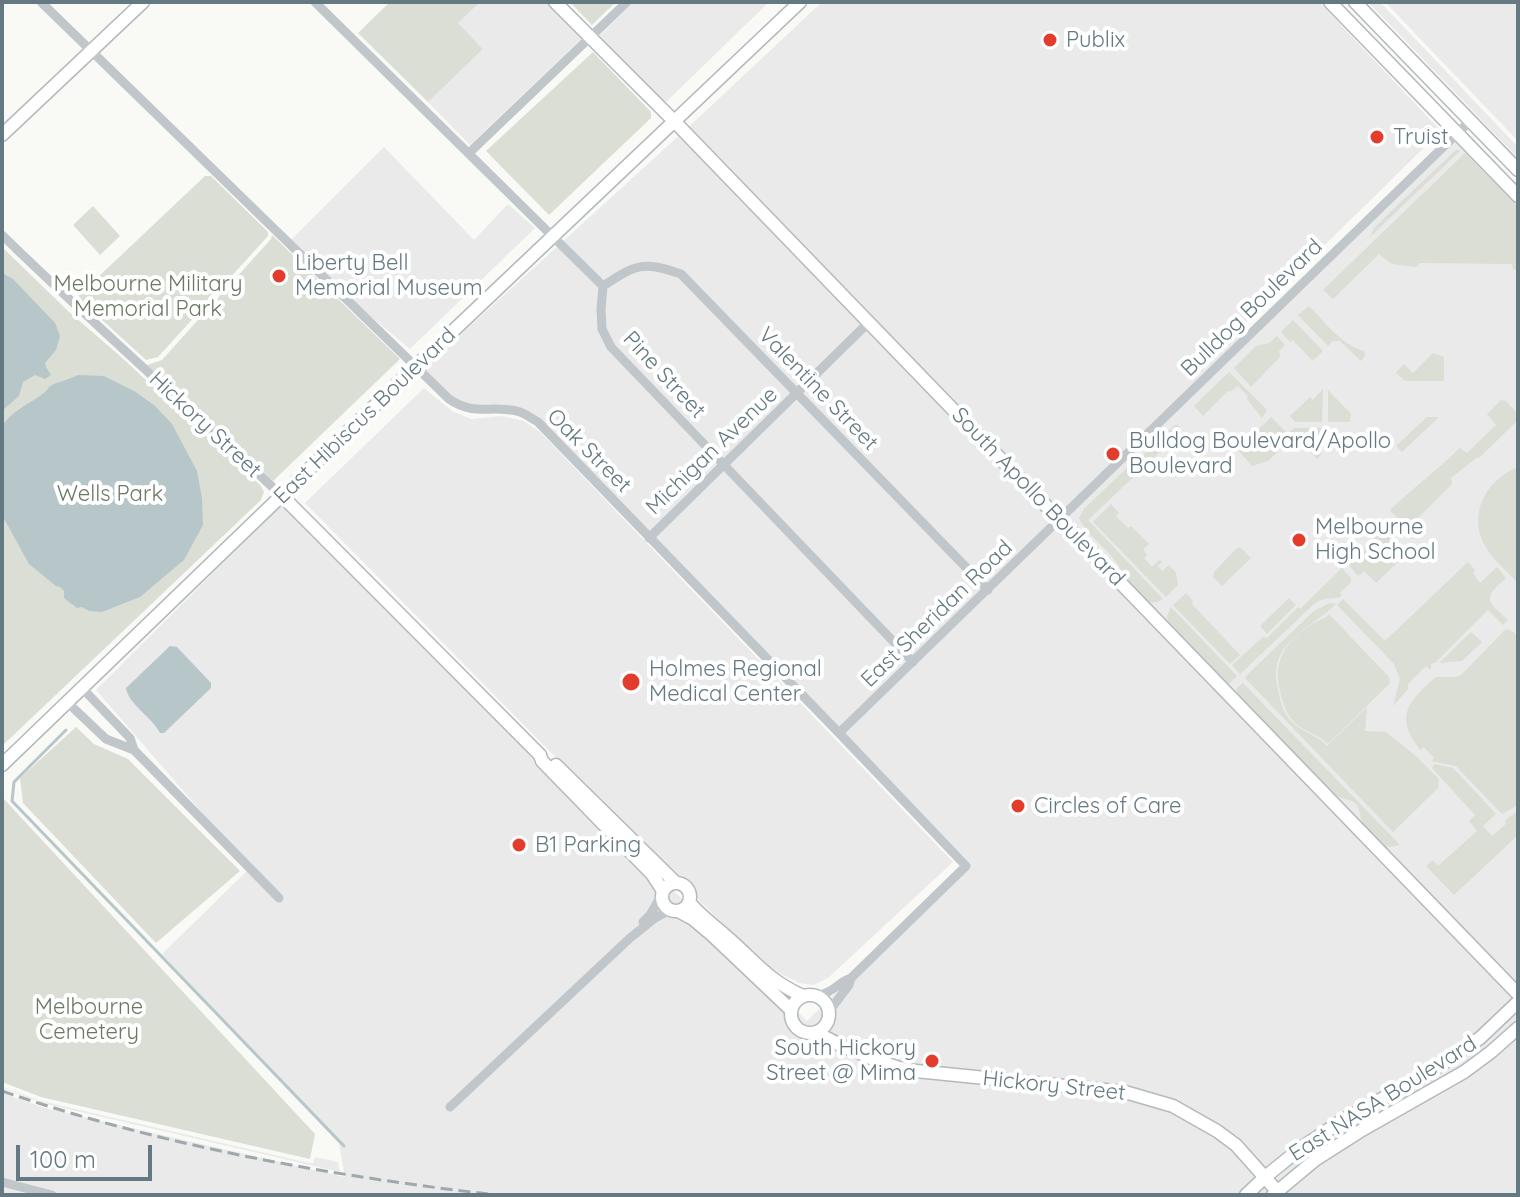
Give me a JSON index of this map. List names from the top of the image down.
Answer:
{
  "streets": {
    "street": [
      "Bulldog Boulevard",
      "Pine Street",
      "Valentine Street",
      "East Hibiscus Boulevard",
      "Hickory Street",
      "Oak Street",
      "Michigan Avenue",
      "South Apollo Boulevard",
      "East Sheridan Road",
      "East NASA Boulevard"
    ]
  },
  "crossings": [
    ["Bulldog Boulevard", "South Apollo Boulevard"],
    ["Bulldog Boulevard", "East Sheridan Road"],
    ["Pine Street", "Valentine Street"],
    ["Pine Street", "Michigan Avenue"],
    ["Pine Street", "East Sheridan Road"],
    ["Valentine Street", "Michigan Avenue"],
    ["Valentine Street", "East Sheridan Road"],
    ["East Hibiscus Boulevard", "Hickory Street"],
    ["East Hibiscus Boulevard", "Oak Street"],
    ["East Hibiscus Boulevard", "South Apollo Boulevard"],
    ["Hickory Street", "Oak Street"],
    ["Hickory Street", "East NASA Boulevard"],
    ["Oak Street", "Michigan Avenue"],
    ["Oak Street", "East Sheridan Road"],
    ["Michigan Avenue", "South Apollo Boulevard"],
    ["South Apollo Boulevard", "East Sheridan Road"]
  ],
  "parks": ["Melbourne Military Memorial Park", "Wells Park", "Melbourne Cemetery"],
  "places": [
    "Publix",
    "Truist",
    "Liberty Bell Memorial Museum",
    "Bulldog Boulevard/Apollo Boulevard",
    "Melbourne High School",
    "Holmes Regional Medical Center",
    "Circles of Care",
    "B1 Parking",
    "South Hickory Street @ Mima"
  ],
  "scale_bar": "100 m"
}
